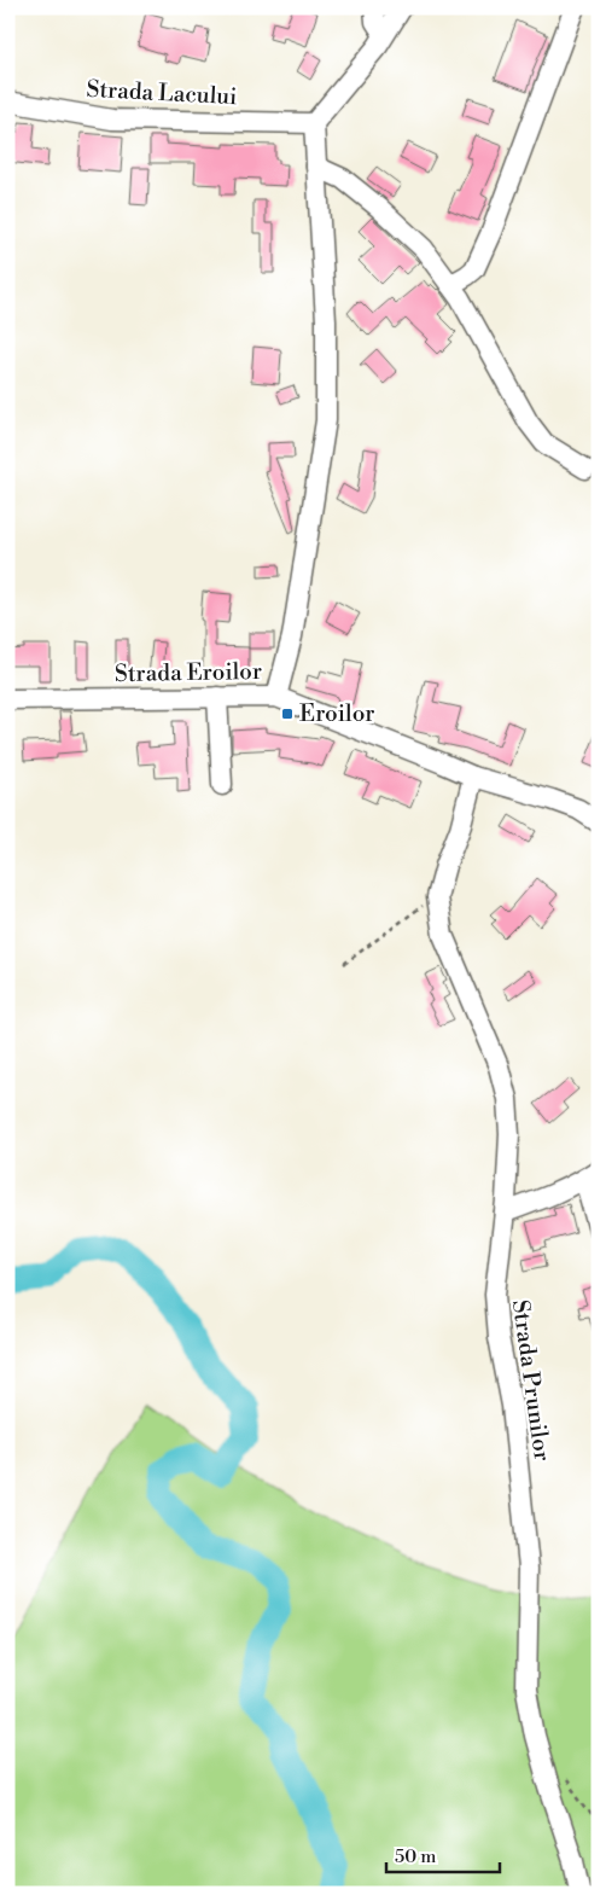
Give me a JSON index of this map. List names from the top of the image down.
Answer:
{
  "streets": {
    "street": ["Strada Lacului", "Strada Eroilor", "Strada Prunilor"]
  },
  "crossings": [
    ["Strada Eroilor", "Strada Prunilor"]
  ],
  "places": {
    "transit": ["Eroilor"]
  },
  "scale_bar": "50 m"
}
